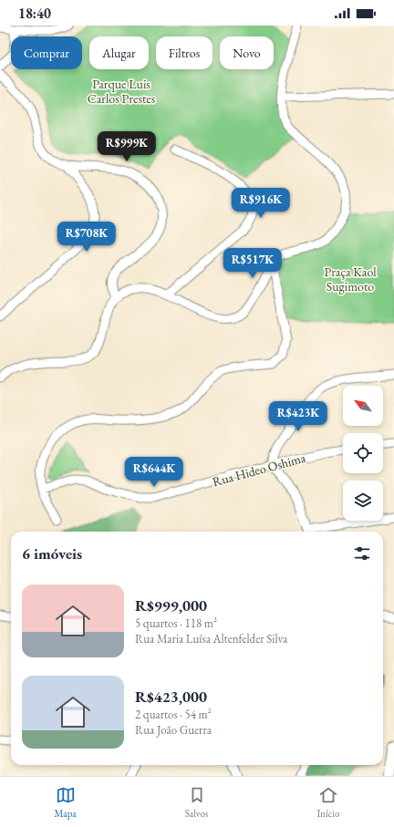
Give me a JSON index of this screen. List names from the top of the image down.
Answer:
{
  "streets": {
    "street": ["Rua Hideo Oshima"]
  },
  "parks": ["Parque Luis Carlos Prestes", "Praça Kaol Sugimoto"],
  "north": "top left",
  "page": {
    "status": "18:40",
    "chip": [
      "Comprar",
      "Alugar",
      "Filtros",
      "Novo"
    ],
    "price": [
      "R$999K",
      "R$916K",
      "R$708K",
      "R$517K",
      "R$423K",
      "R$644K"
    ],
    "heading": "6 imóveis",
    "list": [
      {
        "name": "R$999,000",
        "note": "5 quartos · 118 m² · Rua Maria Luísa Altenfelder Silva"
      },
      {
        "name": "R$423,000",
        "note": "2 quartos · 54 m² · Rua João Guerra"
      }
    ],
    "tabs": ["Mapa", "Salvos", "Início"]
  }
}
